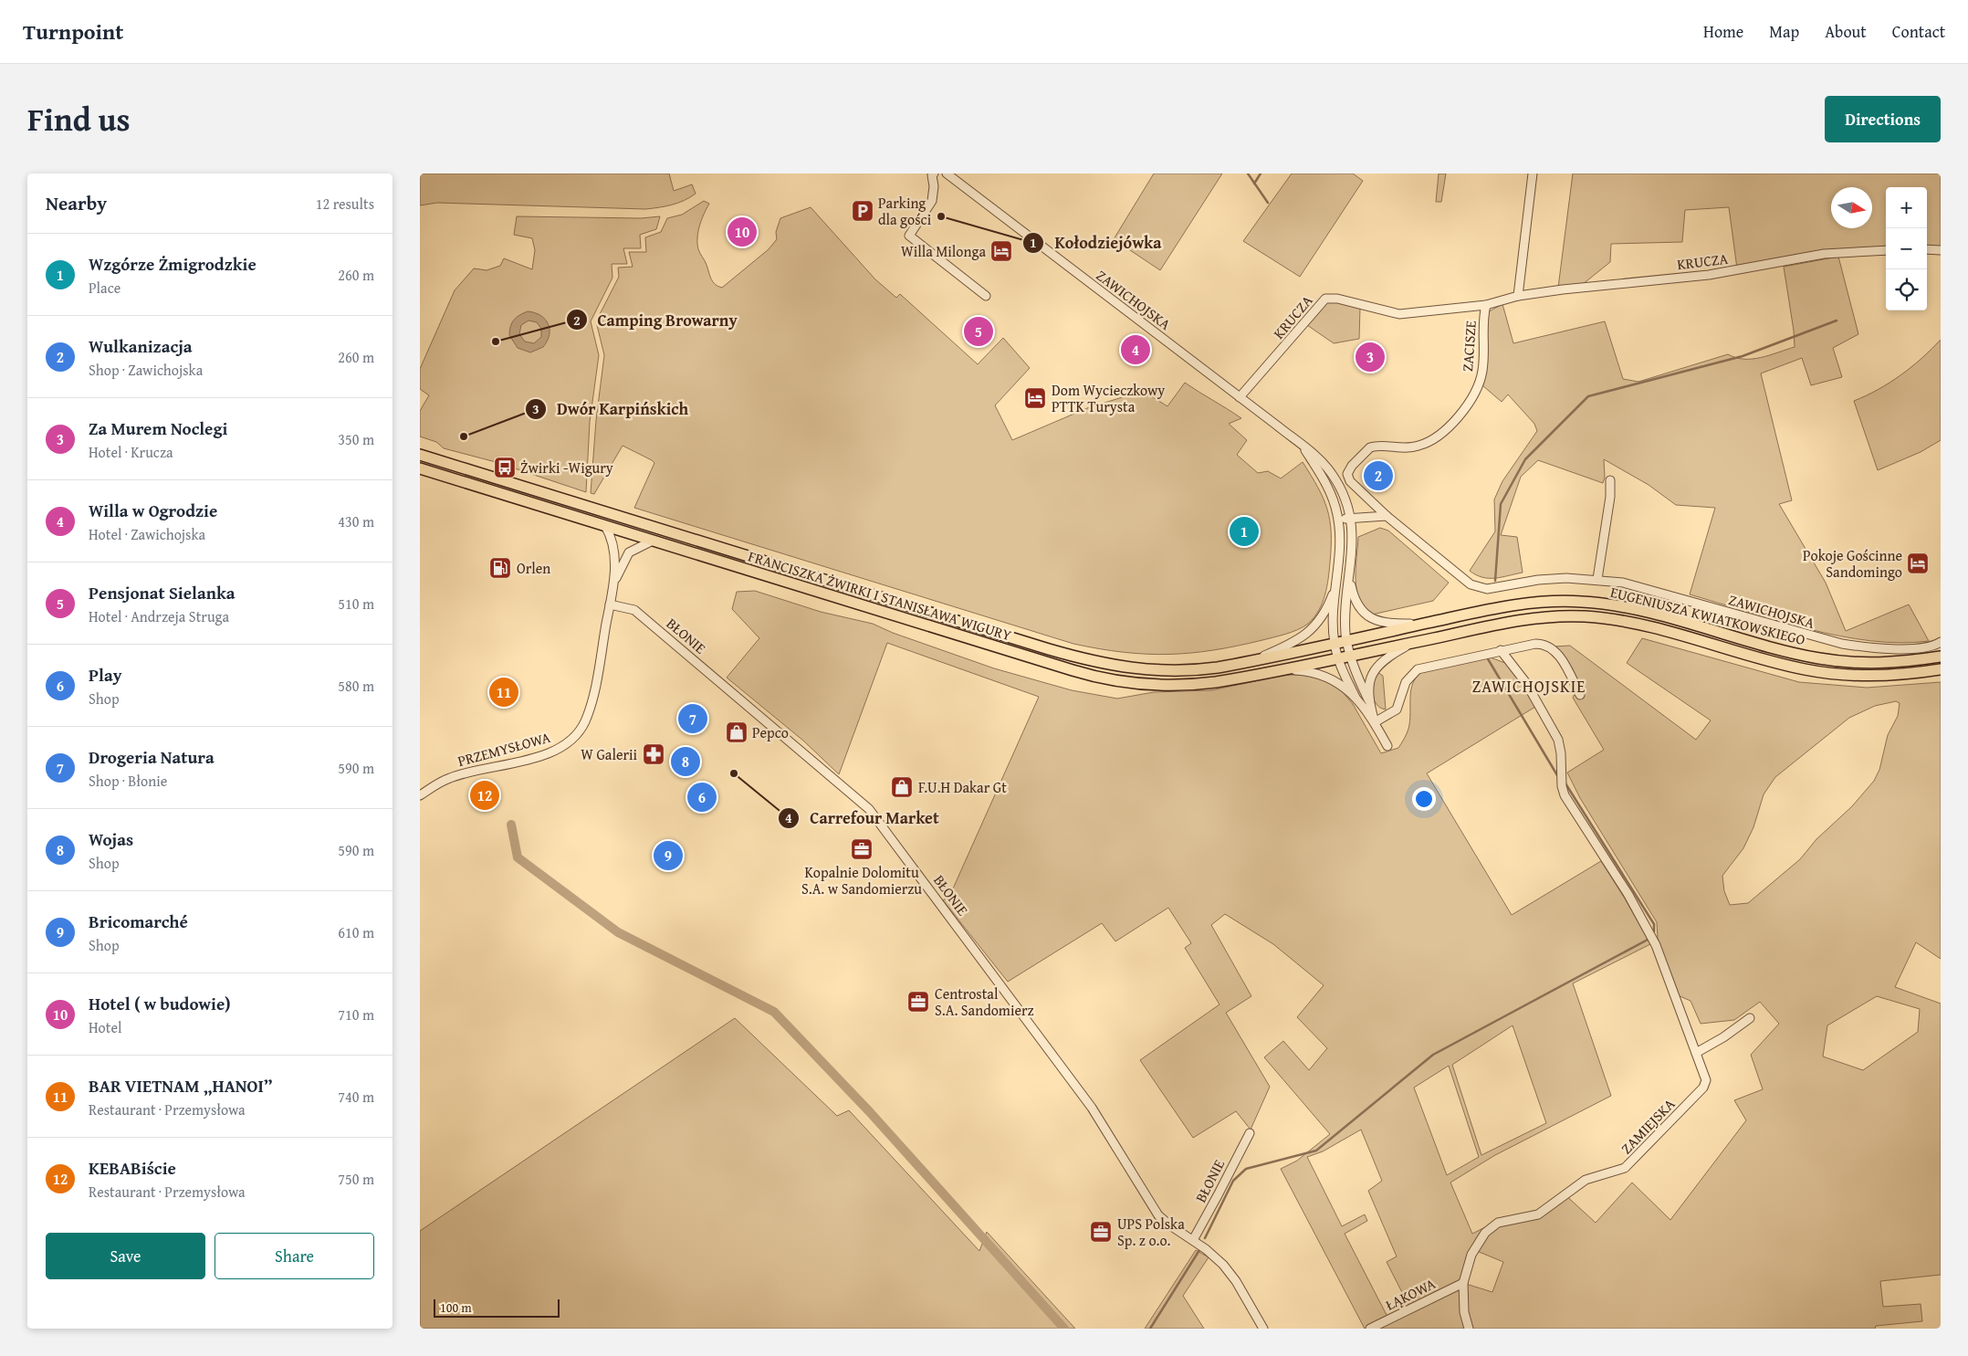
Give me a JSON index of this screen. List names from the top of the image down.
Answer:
{
  "streets": {
    "main road": ["FRANCISZKA ŻWIRKI I STANISŁAWA WIGURY", "EUGENIUSZA KWIATKOWSKIEGO"],
    "street": [
      "KRUCZA",
      "ZAWICHOJSKA",
      "ZACISZE",
      "BŁONIE",
      "PRZEMYSŁOWA",
      "ZAMIEJSKA",
      "ŁĄKOWA"
    ]
  },
  "crossings": [
    ["KRUCZA", "ZAWICHOJSKA"],
    ["KRUCZA", "ZACISZE"],
    ["ZAWICHOJSKA", "ZACISZE"],
    ["ZAWICHOJSKA", "FRANCISZKA ŻWIRKI I STANISŁAWA WIGURY"],
    ["ZAWICHOJSKA", "EUGENIUSZA KWIATKOWSKIEGO"],
    ["FRANCISZKA ŻWIRKI I STANISŁAWA WIGURY", "EUGENIUSZA KWIATKOWSKIEGO"],
    ["BŁONIE", "PRZEMYSŁOWA"],
    ["ZAMIEJSKA", "ŁĄKOWA"]
  ],
  "districts": ["ZAWICHOJSKIE"],
  "places": {
    "parking": ["Parking dla gości"],
    "other": [
      "Kołodziejówka",
      "Camping Browarny",
      "Dwór Karpińskich",
      "Carrefour Market"
    ],
    "hotel": ["Willa Milonga", "Dom Wycieczkowy PTTK Turysta", "Pokoje Gościnne Sandomingo"],
    "bus stop": ["Żwirki -Wigury"],
    "fuel station": ["Orlen"],
    "shop": ["Pepco", "F.U.H Dakar Gt"],
    "pharmacy": ["W Galerii"],
    "office": ["Kopalnie Dolomitu S.A. w Sandomierzu", "Centrostal S.A. Sandomierz", "UPS Polska Sp. z o.o."]
  },
  "scale_bar": "100 m",
  "north": "right",
  "page": {
    "header": "Turnpoint",
    "nav": [
      "Home",
      "Map",
      "About",
      "Contact"
    ],
    "title": "Find us",
    "buttons": [
      "Directions",
      ["Save", "Share"]
    ],
    "heading": ["Nearby", "12 results"],
    "map_buttons": ["+", "−"],
    "pins": [
      "10",
      "5",
      "4",
      "3",
      "2",
      "1",
      "11",
      "7",
      "8",
      "12",
      "6",
      "9"
    ],
    "list": [
      {
        "mark": "1",
        "name": "Wzgórze Żmigrodzkie",
        "note": "Place",
        "value": "260 m"
      },
      {
        "mark": "2",
        "name": "Wulkanizacja",
        "note": "Shop · Zawichojska",
        "value": "260 m"
      },
      {
        "mark": "3",
        "name": "Za Murem Noclegi",
        "note": "Hotel · Krucza",
        "value": "350 m"
      },
      {
        "mark": "4",
        "name": "Willa w Ogrodzie",
        "note": "Hotel · Zawichojska",
        "value": "430 m"
      },
      {
        "mark": "5",
        "name": "Pensjonat Sielanka",
        "note": "Hotel · Andrzeja Struga",
        "value": "510 m"
      },
      {
        "mark": "6",
        "name": "Play",
        "note": "Shop",
        "value": "580 m"
      },
      {
        "mark": "7",
        "name": "Drogeria Natura",
        "note": "Shop · Błonie",
        "value": "590 m"
      },
      {
        "mark": "8",
        "name": "Wojas",
        "note": "Shop",
        "value": "590 m"
      },
      {
        "mark": "9",
        "name": "Bricomarché",
        "note": "Shop",
        "value": "610 m"
      },
      {
        "mark": "10",
        "name": "Hotel ( w budowie)",
        "note": "Hotel",
        "value": "710 m"
      },
      {
        "mark": "11",
        "name": "BAR VIETNAM „HANOI”",
        "note": "Restaurant · Przemysłowa",
        "value": "740 m"
      },
      {
        "mark": "12",
        "name": "KEBABiście",
        "note": "Restaurant · Przemysłowa",
        "value": "750 m"
      }
    ],
    "scale": "100 m"
  }
}
